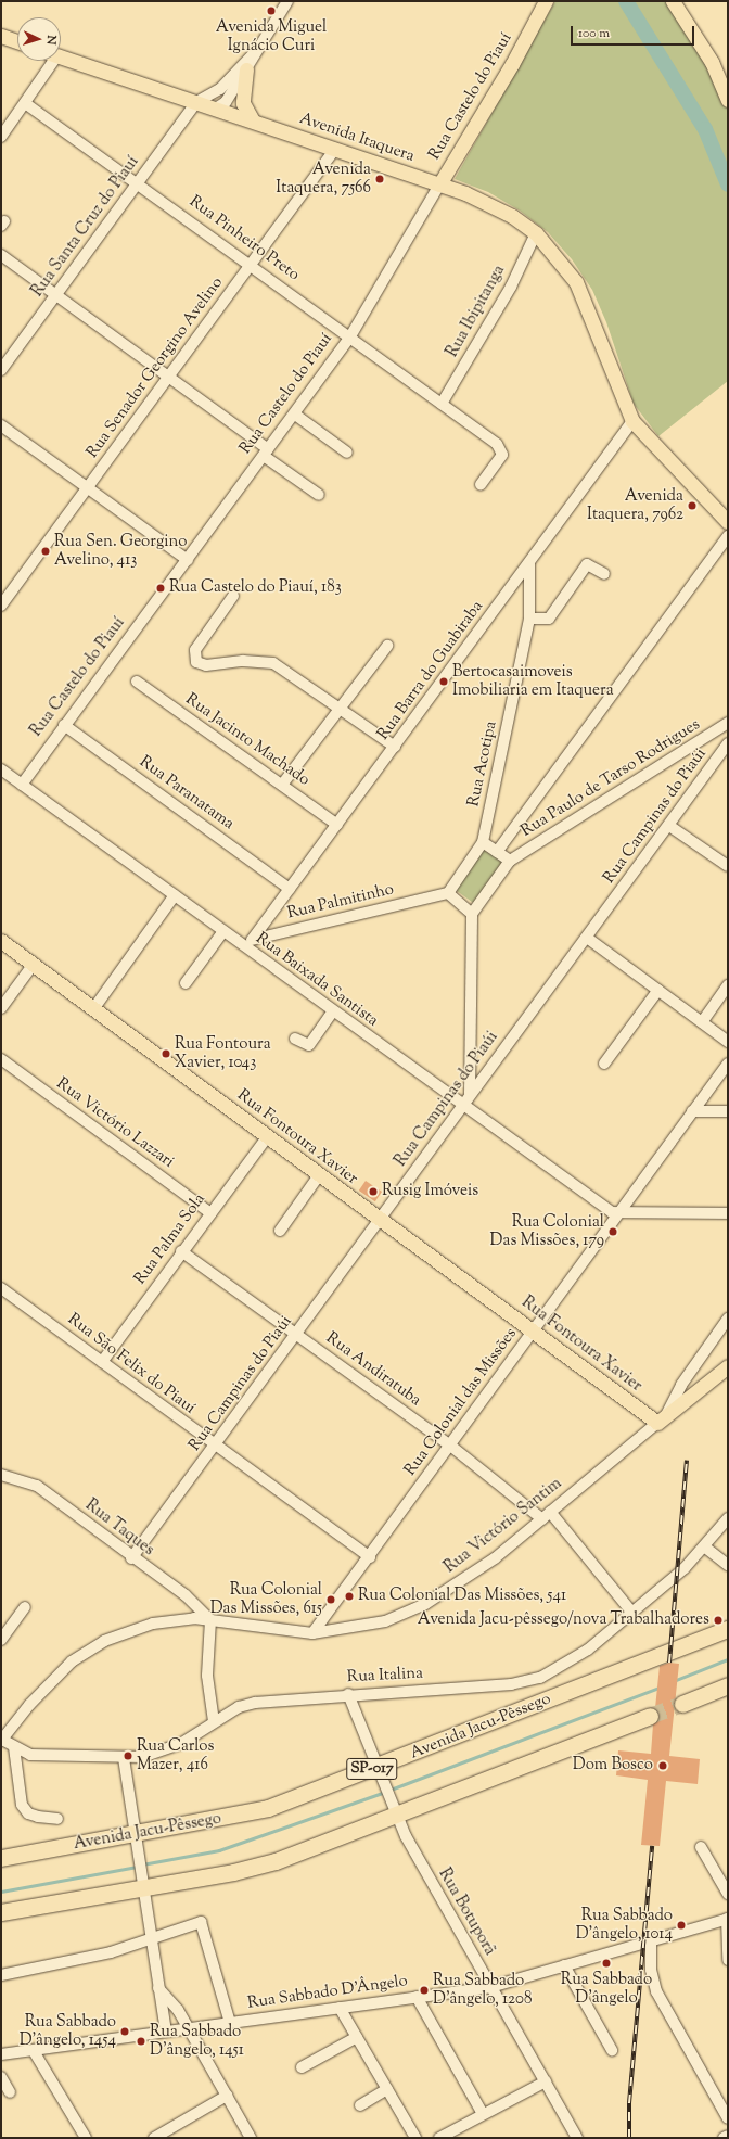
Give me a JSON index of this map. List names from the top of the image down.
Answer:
{
  "streets": {
    "highway": ["Avenida Jacu-Pêssego", "SP-017"],
    "main road": [
      "Rua Castelo do Piauí",
      "Avenida Itaquera",
      "Rua Fontoura Xavier",
      "Rua Victório Santim"
    ],
    "street": [
      "Rua Santa Cruz do Piauí",
      "Rua Pinheiro Preto",
      "Rua Ibipitanga",
      "Rua Senador Georgino Avelino",
      "Rua Barra do Guabiraba",
      "Rua Jacinto Machado",
      "Rua Acotipa",
      "Rua Paulo de Tarso Rodrigues",
      "Rua Paranatama",
      "Rua Campinas do Piaúi",
      "Rua Palmitinho",
      "Rua Baixada Santista",
      "Rua Victório Lazzari",
      "Rua Palma Sola",
      "Rua São Felix do Piauí",
      "Rua Andiratuba",
      "Rua Colonial das Missões",
      "Rua Taques",
      "Rua Italina",
      "Rua Botuporã",
      "Rua Sabbado D'Ângelo"
    ]
  },
  "crossings": [
    ["Rua Castelo do Piauí", "Avenida Itaquera"],
    ["Rua Castelo do Piauí", "Rua Pinheiro Preto"],
    ["Rua Castelo do Piauí", "Rua Paranatama"],
    ["Rua Castelo do Piauí", "Rua Baixada Santista"],
    ["Avenida Itaquera", "Rua Santa Cruz do Piauí"],
    ["Avenida Itaquera", "Rua Ibipitanga"],
    ["Avenida Itaquera", "Rua Senador Georgino Avelino"],
    ["Avenida Itaquera", "Rua Barra do Guabiraba"],
    ["Rua Santa Cruz do Piauí", "Rua Pinheiro Preto"],
    ["Rua Pinheiro Preto", "Rua Ibipitanga"],
    ["Rua Pinheiro Preto", "Rua Senador Georgino Avelino"],
    ["Rua Barra do Guabiraba", "Rua Jacinto Machado"],
    ["Rua Barra do Guabiraba", "Rua Acotipa"],
    ["Rua Barra do Guabiraba", "Rua Paranatama"],
    ["Rua Barra do Guabiraba", "Rua Palmitinho"],
    ["Rua Campinas do Piaúi", "Rua Baixada Santista"],
    ["Rua Campinas do Piaúi", "Rua Fontoura Xavier"],
    ["Rua Campinas do Piaúi", "Rua São Felix do Piauí"],
    ["Rua Campinas do Piaúi", "Rua Andiratuba"],
    ["Rua Campinas do Piaúi", "Rua Taques"],
    ["Rua Baixada Santista", "Rua Colonial das Missões"],
    ["Rua Victório Lazzari", "Rua Palma Sola"],
    ["Rua Fontoura Xavier", "Rua Palma Sola"],
    ["Rua Fontoura Xavier", "Rua Colonial das Missões"],
    ["Rua Fontoura Xavier", "Rua Victório Santim"],
    ["Rua Palma Sola", "Rua São Felix do Piauí"],
    ["Rua Palma Sola", "Rua Andiratuba"],
    ["Rua São Felix do Piauí", "Rua Colonial das Missões"],
    ["Rua Andiratuba", "Rua Colonial das Missões"],
    ["Rua Andiratuba", "Rua Victório Santim"],
    ["Rua Andiratuba", "Rua Italina"],
    ["Rua Colonial das Missões", "Rua Victório Santim"],
    ["Rua Victório Santim", "Rua Taques"],
    ["Rua Victório Santim", "Rua Italina"],
    ["Rua Italina", "Rua Botuporã"],
    ["Avenida Jacu-Pêssego", "Rua Botuporã"],
    ["Rua Botuporã", "Rua Sabbado D'Ângelo"]
  ],
  "places": [
    "Avenida Miguel Ignácio Curi",
    "Avenida Itaquera, 7566",
    "Avenida Itaquera, 7962",
    "Rua Sen. Georgino Avelino, 413",
    "Rua Castelo do Piauí, 183",
    "Bertocasaimoveis Imobiliaria em Itaquera",
    "Rua Fontoura Xavier, 1043",
    "Rusig Imóveis",
    "Rua Colonial Das Missões, 179",
    "Rua Colonial Das Missões, 541",
    "Rua Colonial Das Missões, 615",
    "Avenida Jacu-pêssego/nova Trabalhadores",
    "Rua Carlos Mazer, 416",
    "Dom Bosco",
    "Rua Sabbado D'ângelo, 1014",
    "Rua Sabbado D'ângelo",
    "Rua Sabbado D'ângelo, 1208",
    "Rua Sabbado D'ângelo, 1454",
    "Rua Sabbado D'ângelo, 1451"
  ],
  "scale_bar": "100 m",
  "north": "right"
}
